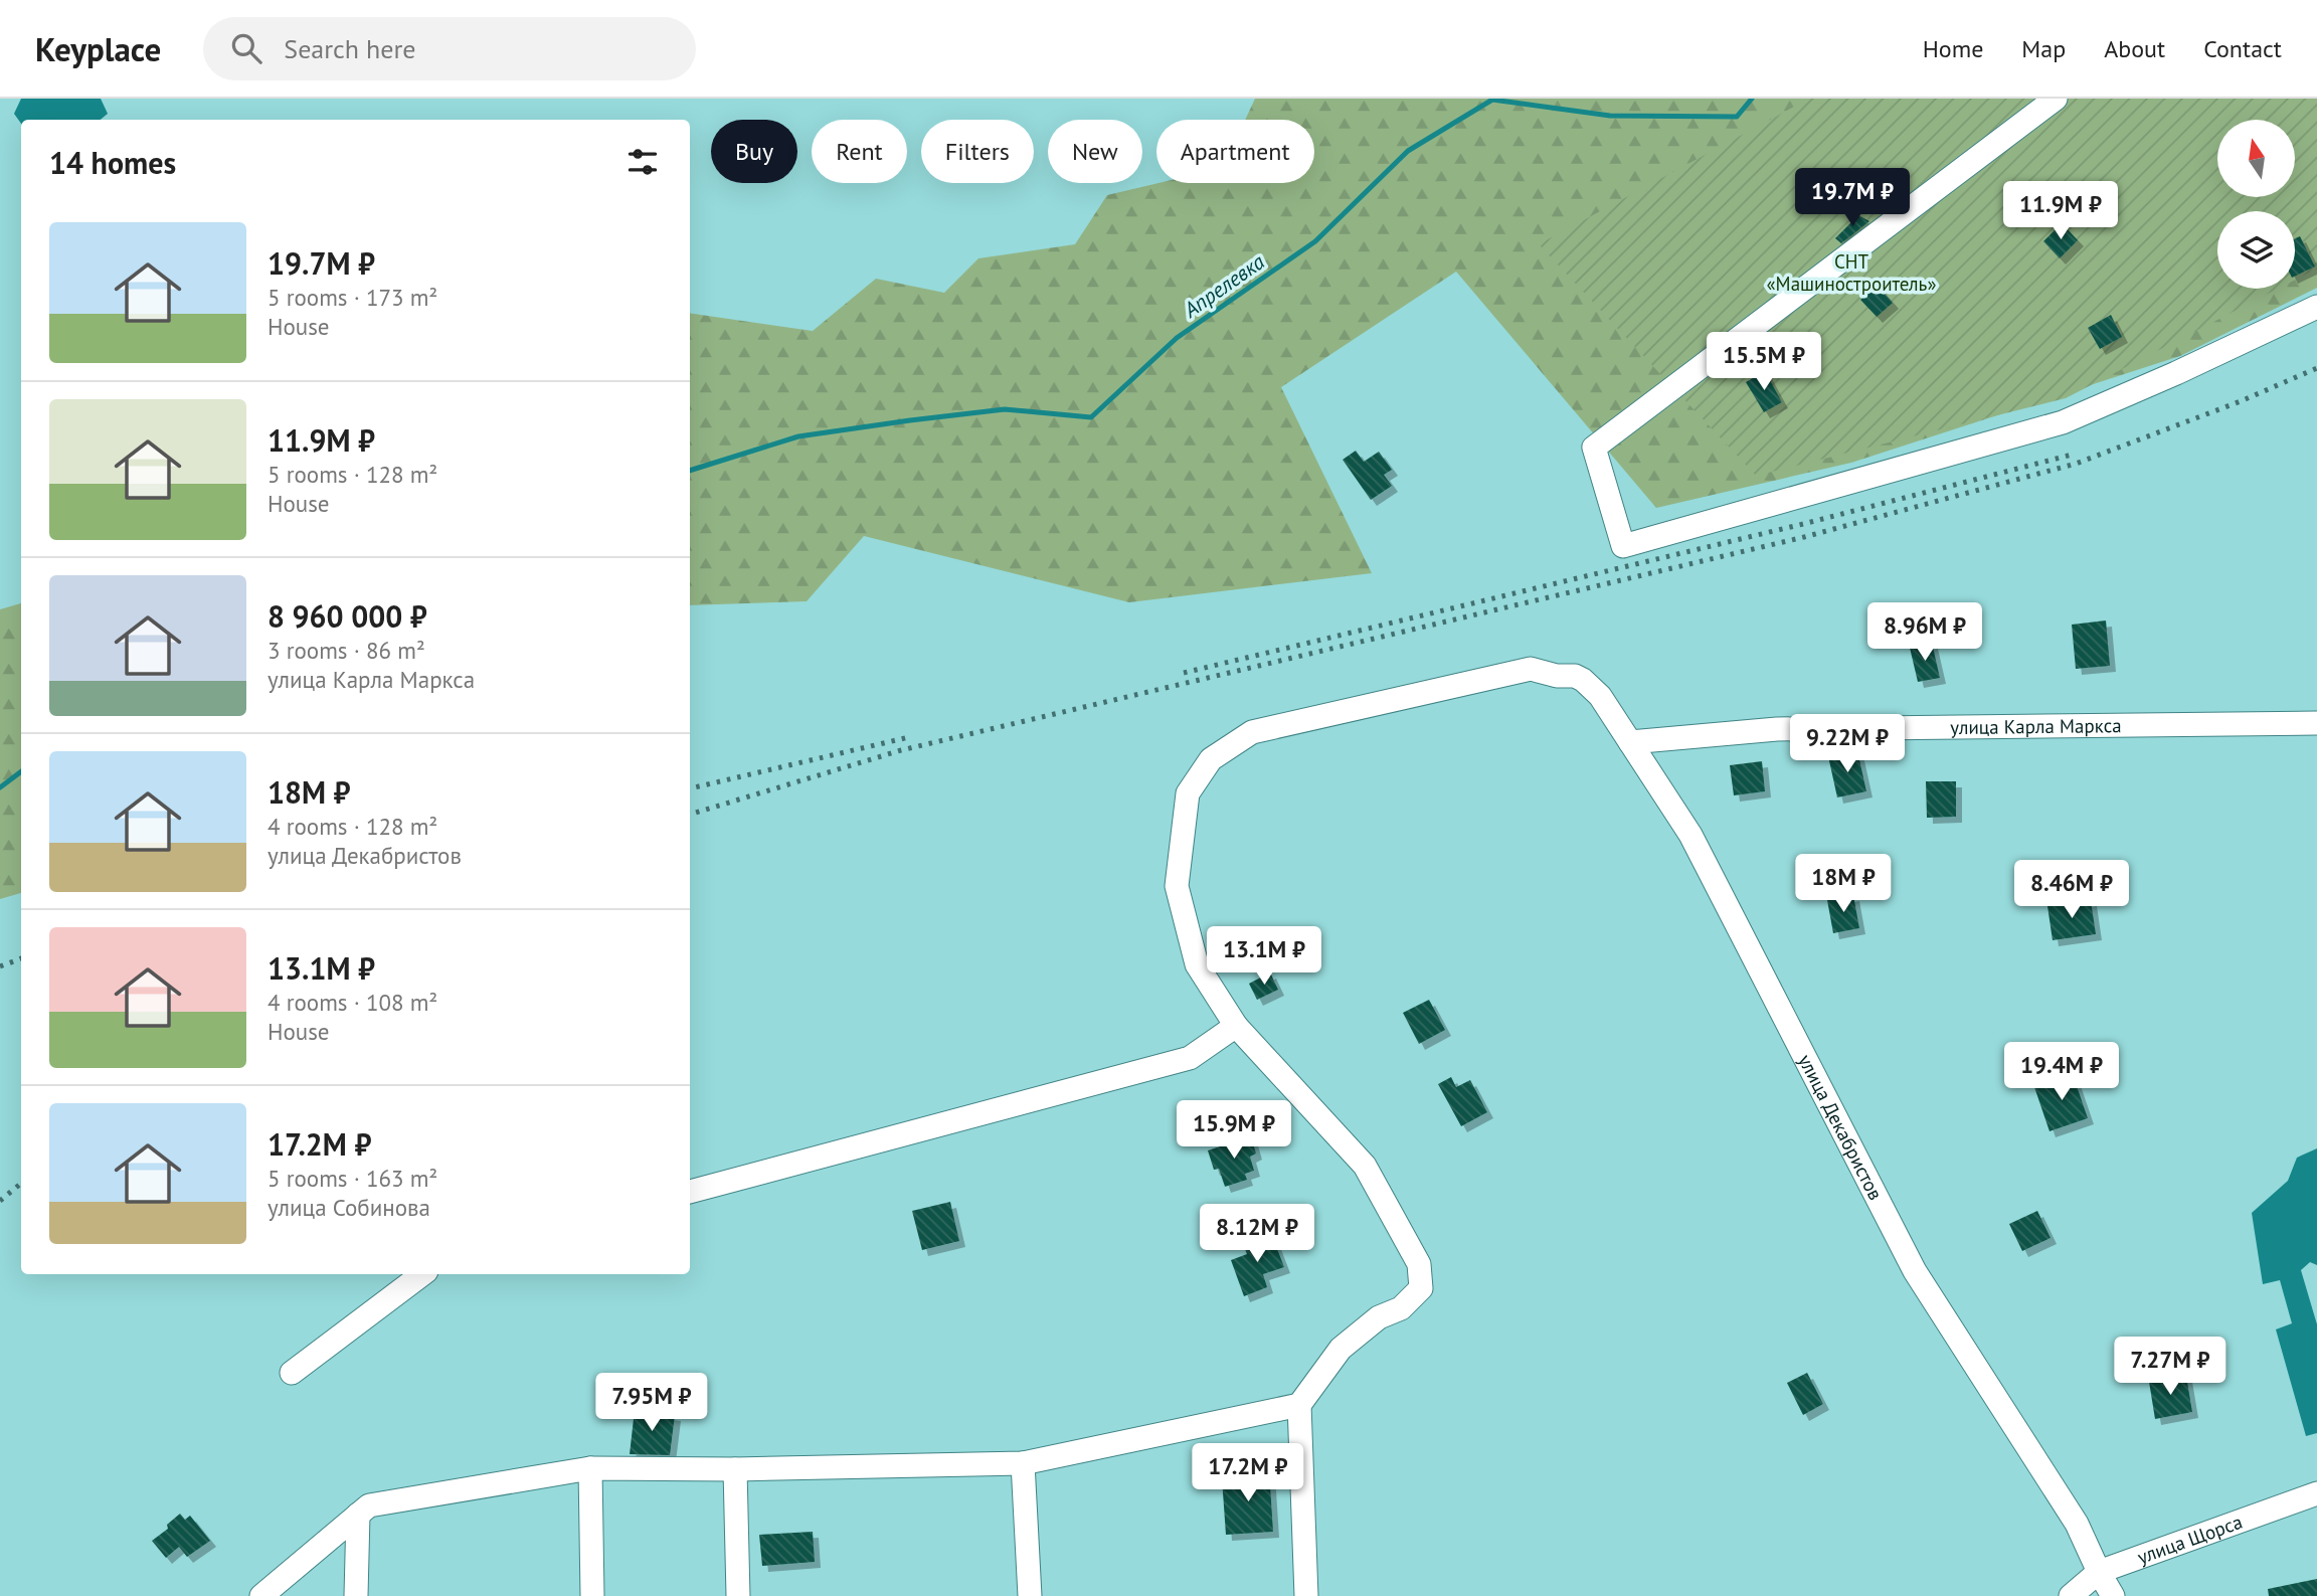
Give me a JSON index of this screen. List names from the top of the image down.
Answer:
{
  "streets": {
    "street": ["улица Карла Маркса", "улица Декабристов", "улица Щорса"]
  },
  "crossings": [
    ["улица Карла Маркса", "улица Декабристов"],
    ["улица Декабристов", "улица Щорса"]
  ],
  "water": ["Апрелевка"],
  "parks": ["СНТ «Машиностроитель»"],
  "north": "top",
  "page": {
    "header": "Keyplace",
    "search": "Search here",
    "nav": [
      "Home",
      "Map",
      "About",
      "Contact"
    ],
    "chip": [
      "Buy",
      "Rent",
      "Filters",
      "New",
      "Apartment"
    ],
    "heading": "14 homes",
    "price": [
      "19.7M ₽",
      "11.9M ₽",
      "15.5M ₽",
      "8.96M ₽",
      "9.22M ₽",
      "18M ₽",
      "8.46M ₽",
      "13.1M ₽",
      "19.4M ₽",
      "15.9M ₽",
      "8.12M ₽",
      "7.27M ₽",
      "7.95M ₽",
      "17.2M ₽"
    ],
    "list": [
      {
        "name": "19.7M ₽",
        "note": "5 rooms · 173 m² · House"
      },
      {
        "name": "11.9M ₽",
        "note": "5 rooms · 128 m² · House"
      },
      {
        "name": "8 960 000 ₽",
        "note": "3 rooms · 86 m² · улица Карла Маркса"
      },
      {
        "name": "18M ₽",
        "note": "4 rooms · 128 m² · улица Декабристов"
      },
      {
        "name": "13.1M ₽",
        "note": "4 rooms · 108 m² · House"
      },
      {
        "name": "17.2M ₽",
        "note": "5 rooms · 163 m² · улица Собинова"
      }
    ]
  }
}
